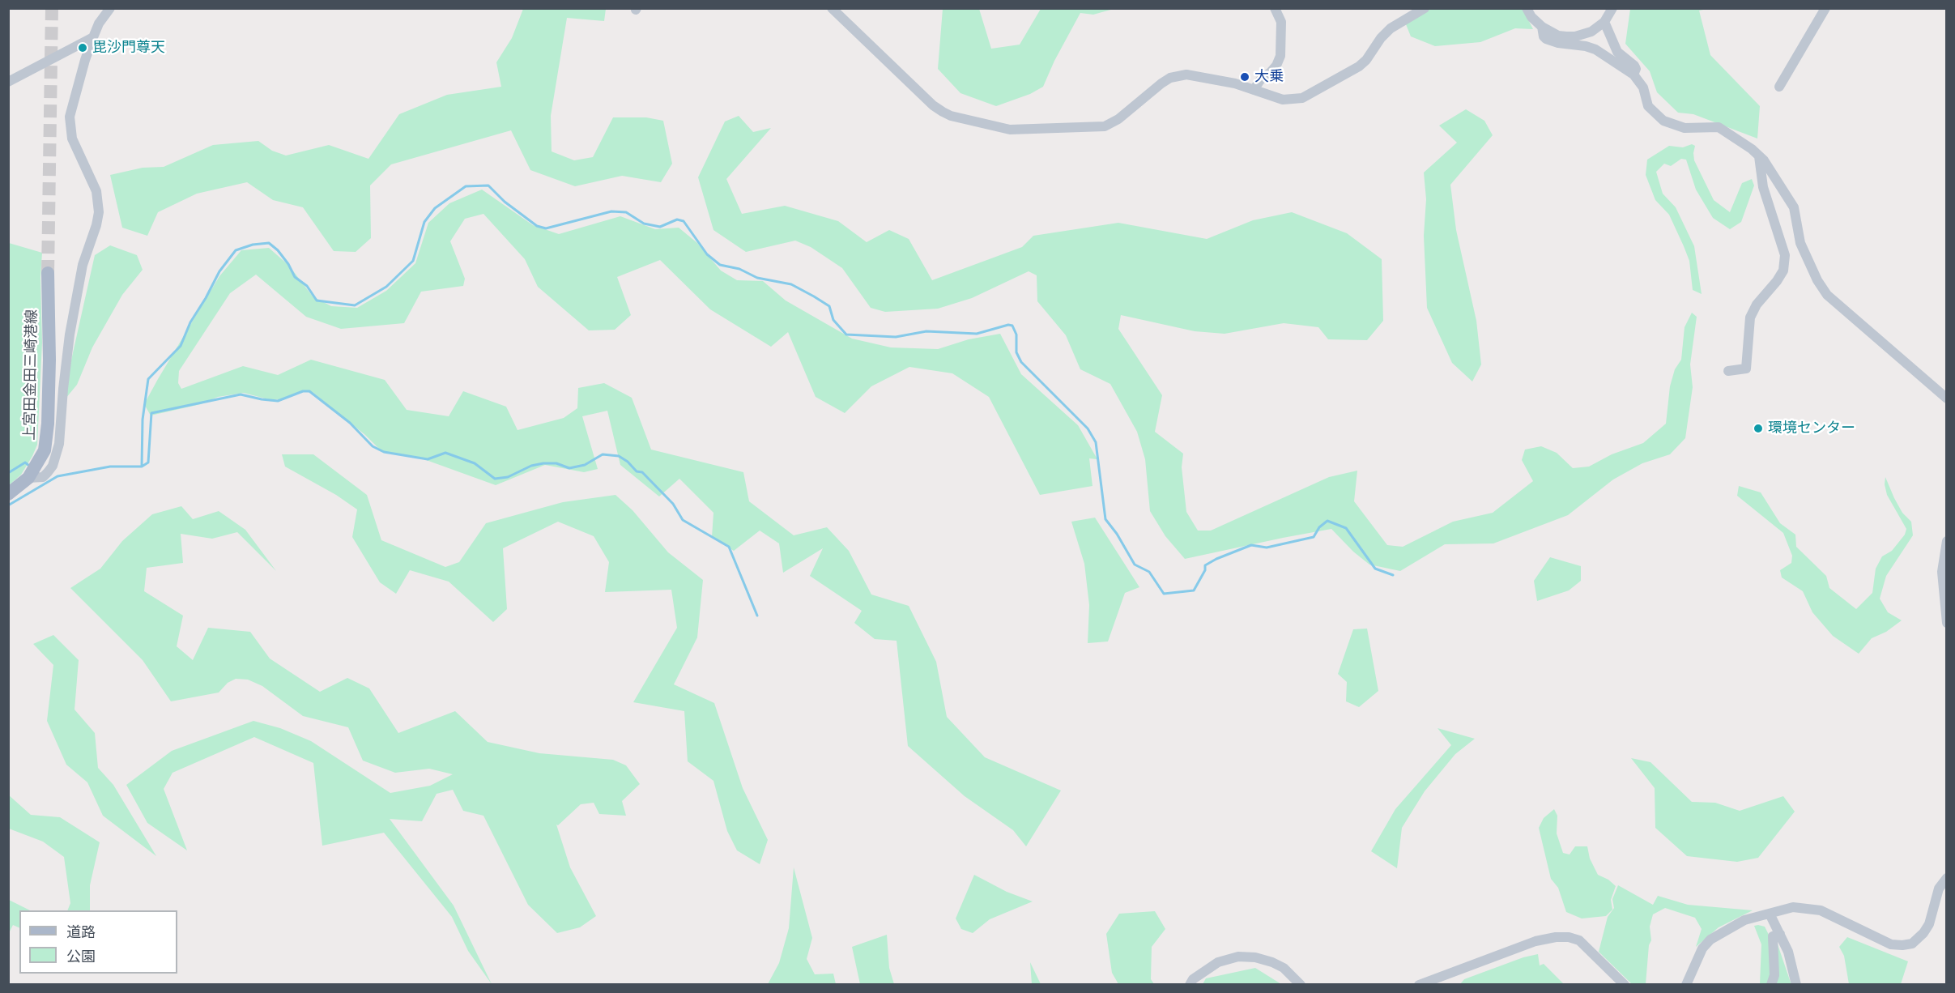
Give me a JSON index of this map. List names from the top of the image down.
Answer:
{
  "streets": {
    "main road": ["上宮田金田三崎港線"]
  },
  "places": ["毘沙門尊天", "大乗", "環境センター"],
  "legend": ["道路", "公園"]
}
